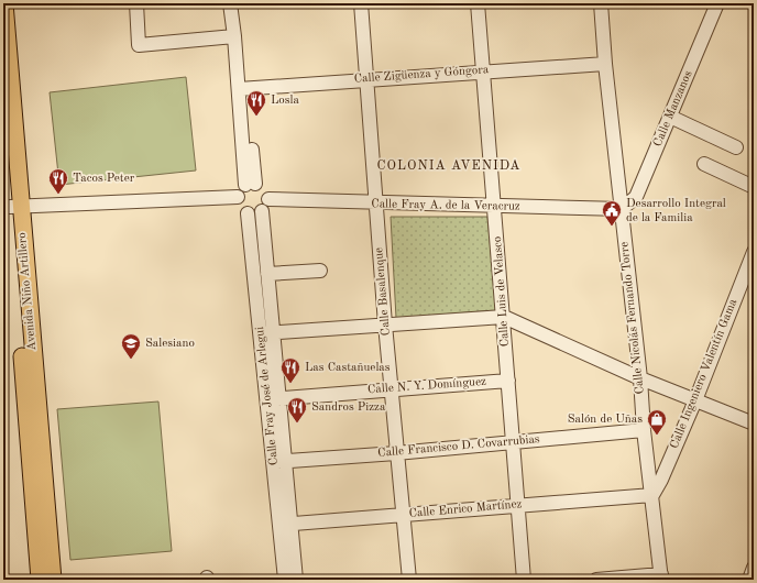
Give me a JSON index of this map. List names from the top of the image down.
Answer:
{
  "streets": {
    "main road": ["Avenida Niño Artillero"],
    "street": [
      "Calle Zigüenza y Góngora",
      "Calle Manzanos",
      "Calle Fray A. de la Veracruz",
      "Calle Basalenque",
      "Calle Luis de Velasco",
      "Calle Nicolás Fernando Torre",
      "Calle Ingeniero Valentín Gama",
      "Calle N. Y. Domínguez",
      "Calle Fray José de Arlegui",
      "Calle Francisco D. Covarrubias",
      "Calle Enrico Martínez"
    ]
  },
  "crossings": [
    ["Calle Zigüenza y Góngora", "Calle Basalenque"],
    ["Calle Zigüenza y Góngora", "Calle Luis de Velasco"],
    ["Calle Zigüenza y Góngora", "Calle Nicolás Fernando Torre"],
    ["Calle Manzanos", "Calle Fray A. de la Veracruz"],
    ["Calle Manzanos", "Calle Nicolás Fernando Torre"],
    ["Calle Fray A. de la Veracruz", "Calle Basalenque"],
    ["Calle Fray A. de la Veracruz", "Calle Luis de Velasco"],
    ["Calle Fray A. de la Veracruz", "Calle Nicolás Fernando Torre"],
    ["Calle Fray A. de la Veracruz", "Calle Fray José de Arlegui"],
    ["Calle Basalenque", "Calle N. Y. Domínguez"],
    ["Calle Basalenque", "Calle Francisco D. Covarrubias"],
    ["Calle Basalenque", "Calle Enrico Martínez"],
    ["Calle Luis de Velasco", "Calle N. Y. Domínguez"],
    ["Calle Luis de Velasco", "Calle Francisco D. Covarrubias"],
    ["Calle Luis de Velasco", "Calle Enrico Martínez"],
    ["Calle Nicolás Fernando Torre", "Calle Ingeniero Valentín Gama"],
    ["Calle Nicolás Fernando Torre", "Calle Francisco D. Covarrubias"],
    ["Calle Nicolás Fernando Torre", "Calle Enrico Martínez"],
    ["Calle Ingeniero Valentín Gama", "Calle Enrico Martínez"],
    ["Calle N. Y. Domínguez", "Calle Fray José de Arlegui"],
    ["Calle Fray José de Arlegui", "Calle Francisco D. Covarrubias"],
    ["Calle Fray José de Arlegui", "Calle Enrico Martínez"]
  ],
  "districts": ["COLONIA AVENIDA"],
  "places": {
    "restaurant": [
      "Losla",
      "Tacos Peter",
      "Las Castañuelas",
      "Sandros Pizza"
    ],
    "public building": ["Desarrollo Integral de la Familia"],
    "school or university": ["Salesiano"],
    "shop": ["Salón de Uñas"]
  }
}
